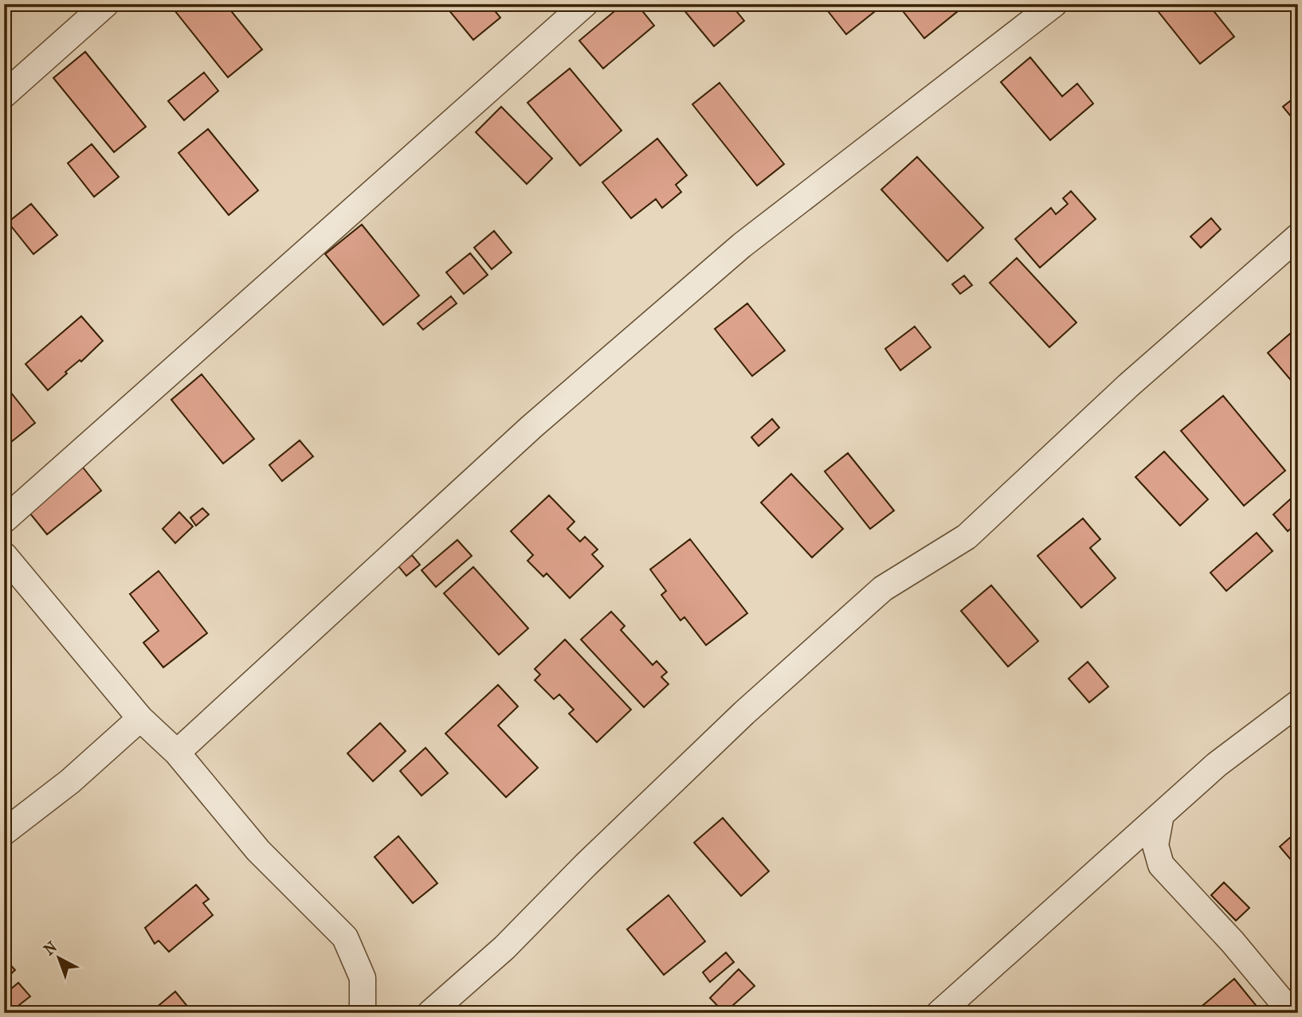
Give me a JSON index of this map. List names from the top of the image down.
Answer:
{
  "north": "top left"
}
